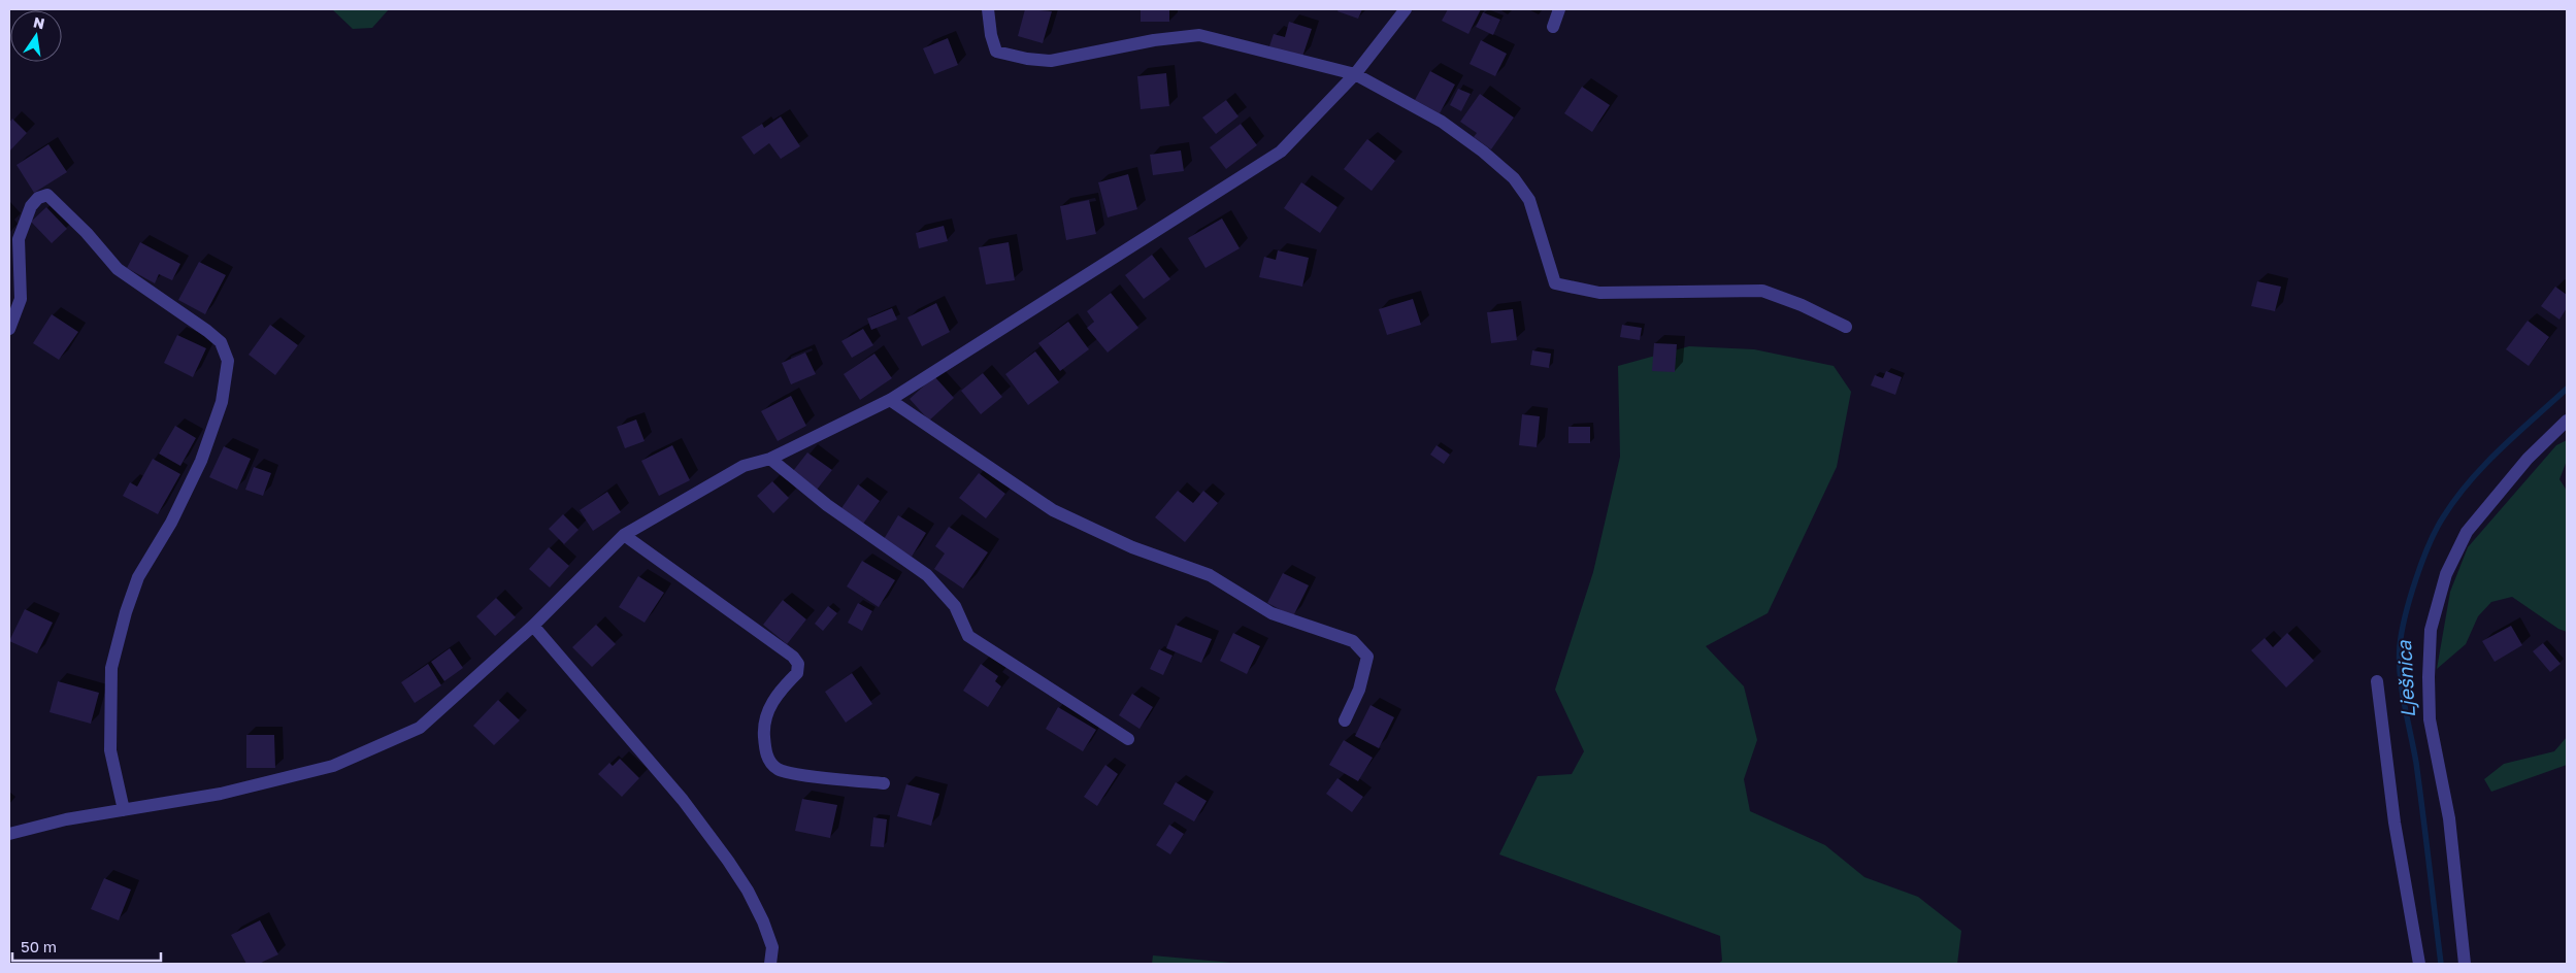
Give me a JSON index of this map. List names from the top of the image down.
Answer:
{
  "water": ["Lješnica"],
  "scale_bar": "50 m",
  "north": "top"
}
